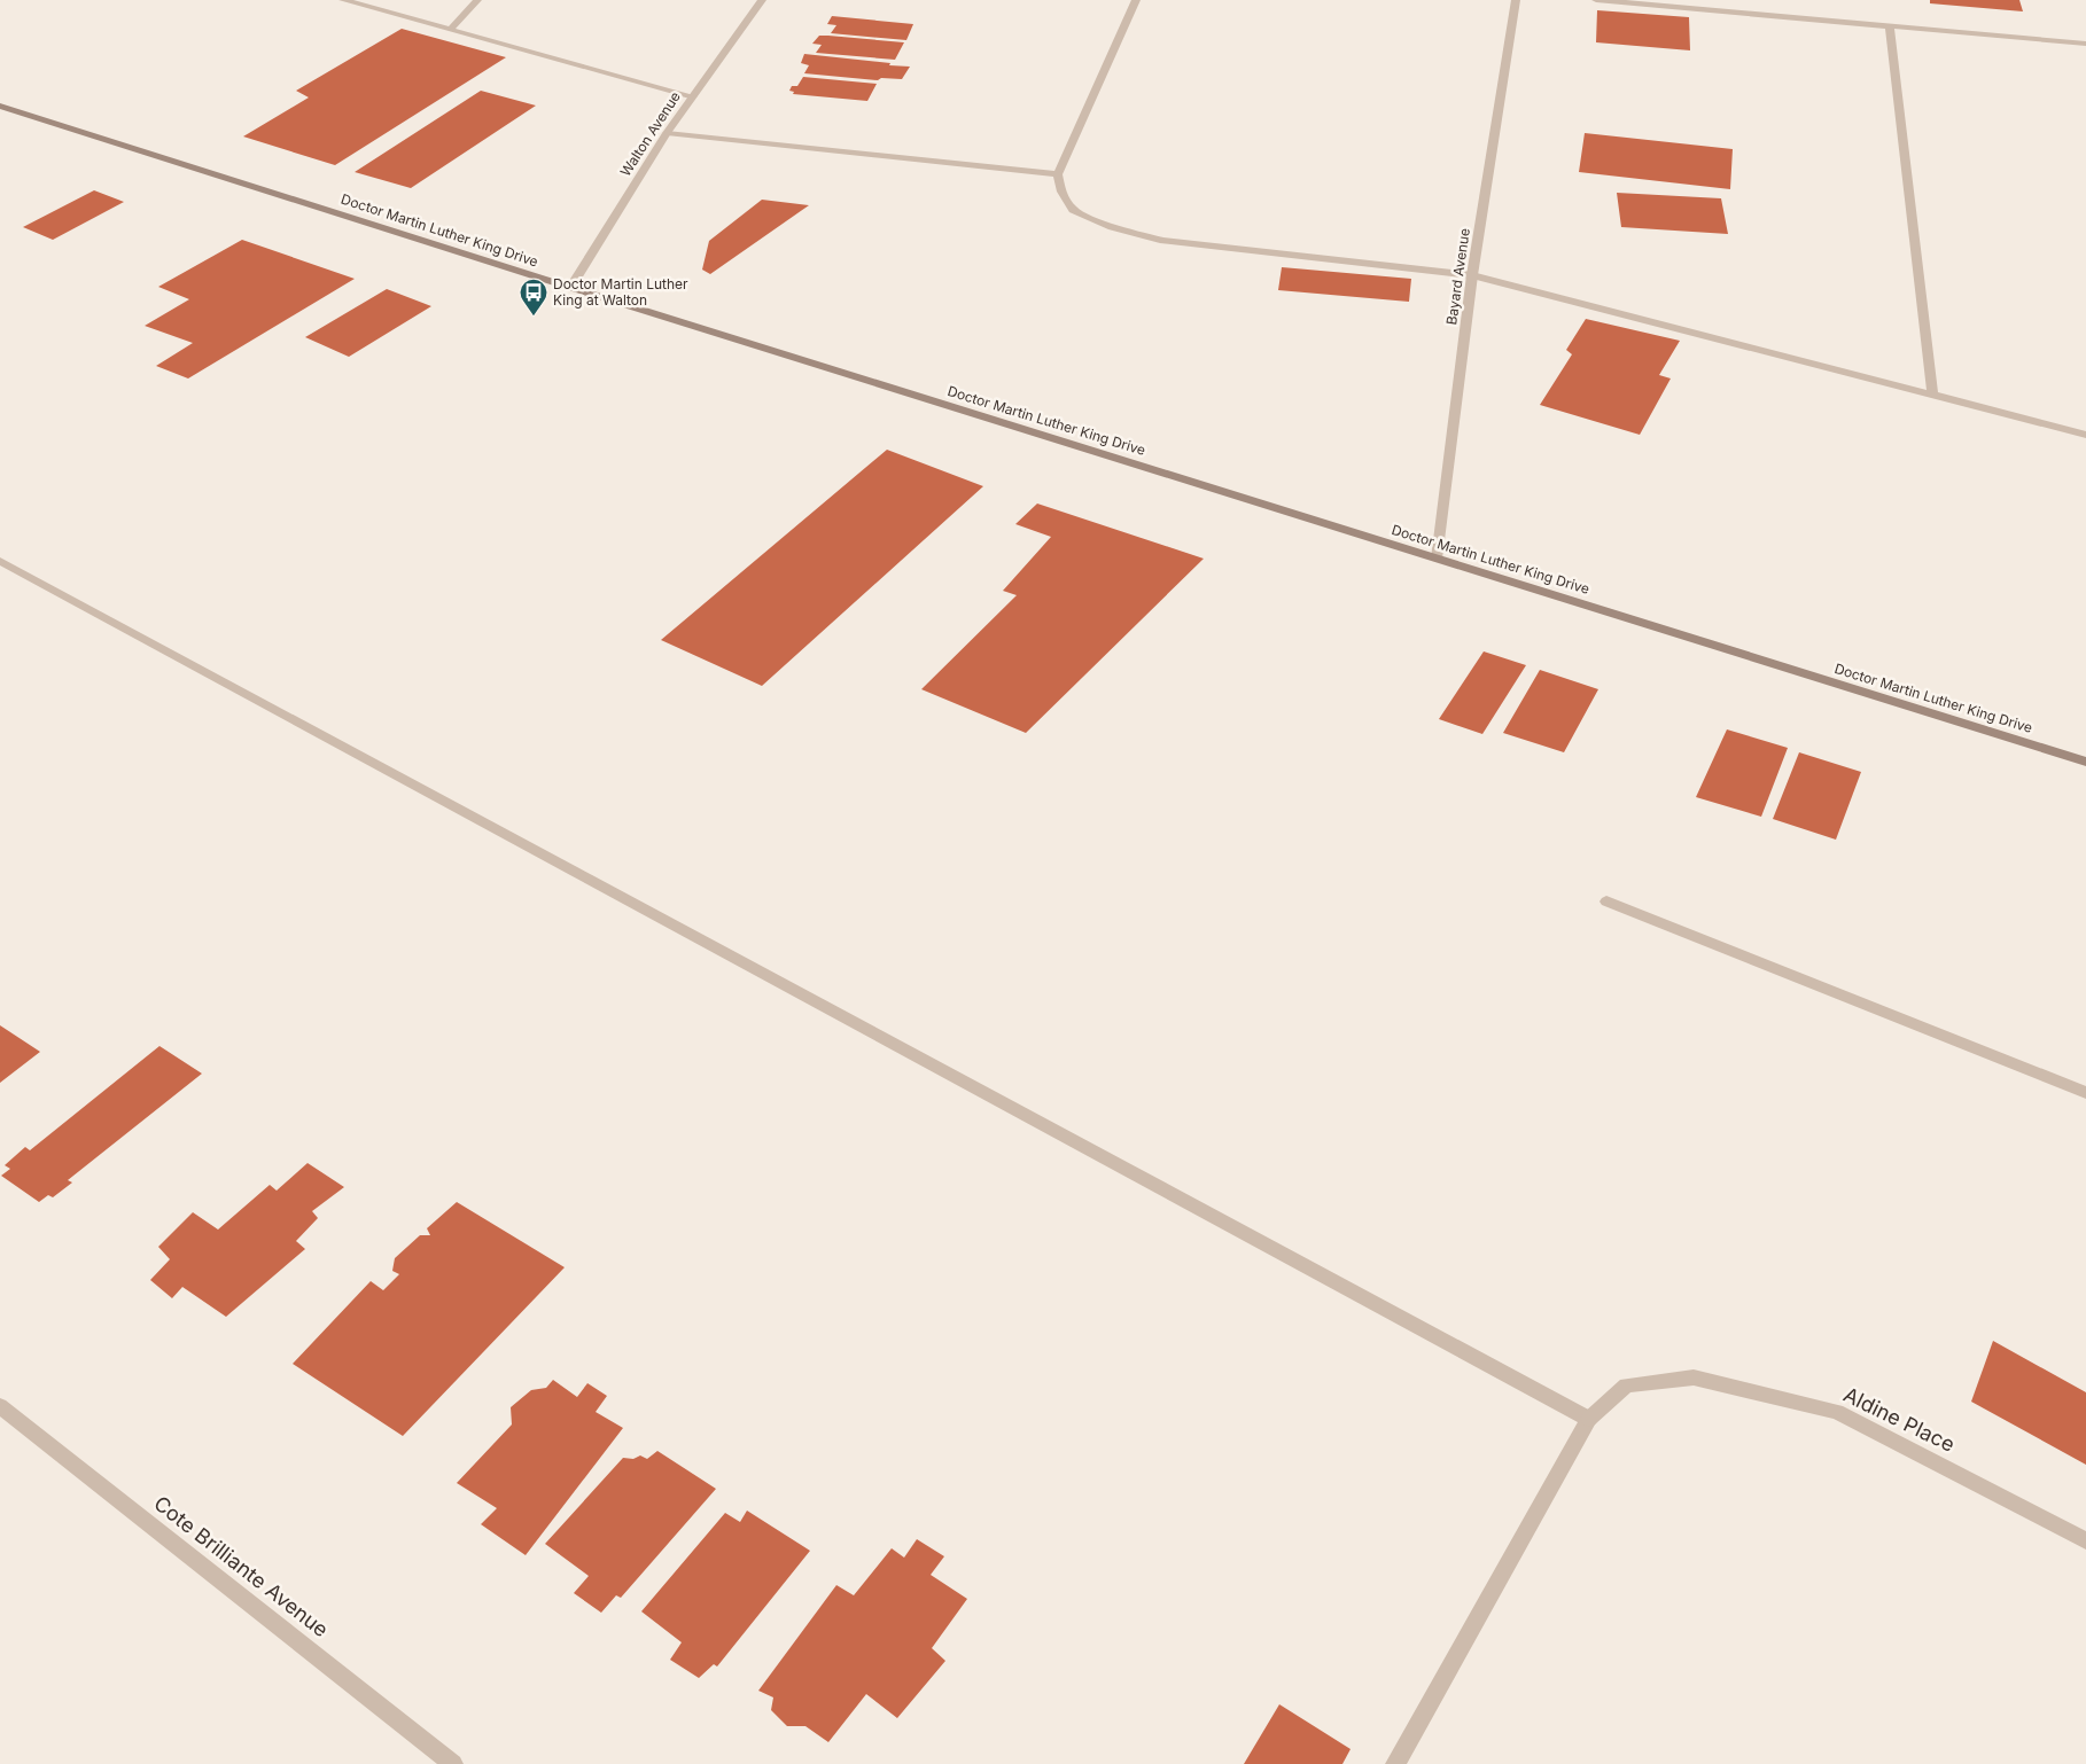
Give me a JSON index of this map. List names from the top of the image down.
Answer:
{
  "streets": {
    "main road": ["Doctor Martin Luther King Drive"],
    "street": [
      "Walton Avenue",
      "Bayard Avenue",
      "Aldine Place",
      "Cote Brilliante Avenue"
    ]
  },
  "crossings": [
    ["Walton Avenue", "Doctor Martin Luther King Drive"],
    ["Doctor Martin Luther King Drive", "Bayard Avenue"]
  ],
  "places": {
    "bus stop": ["Doctor Martin Luther King at Walton"]
  }
}
